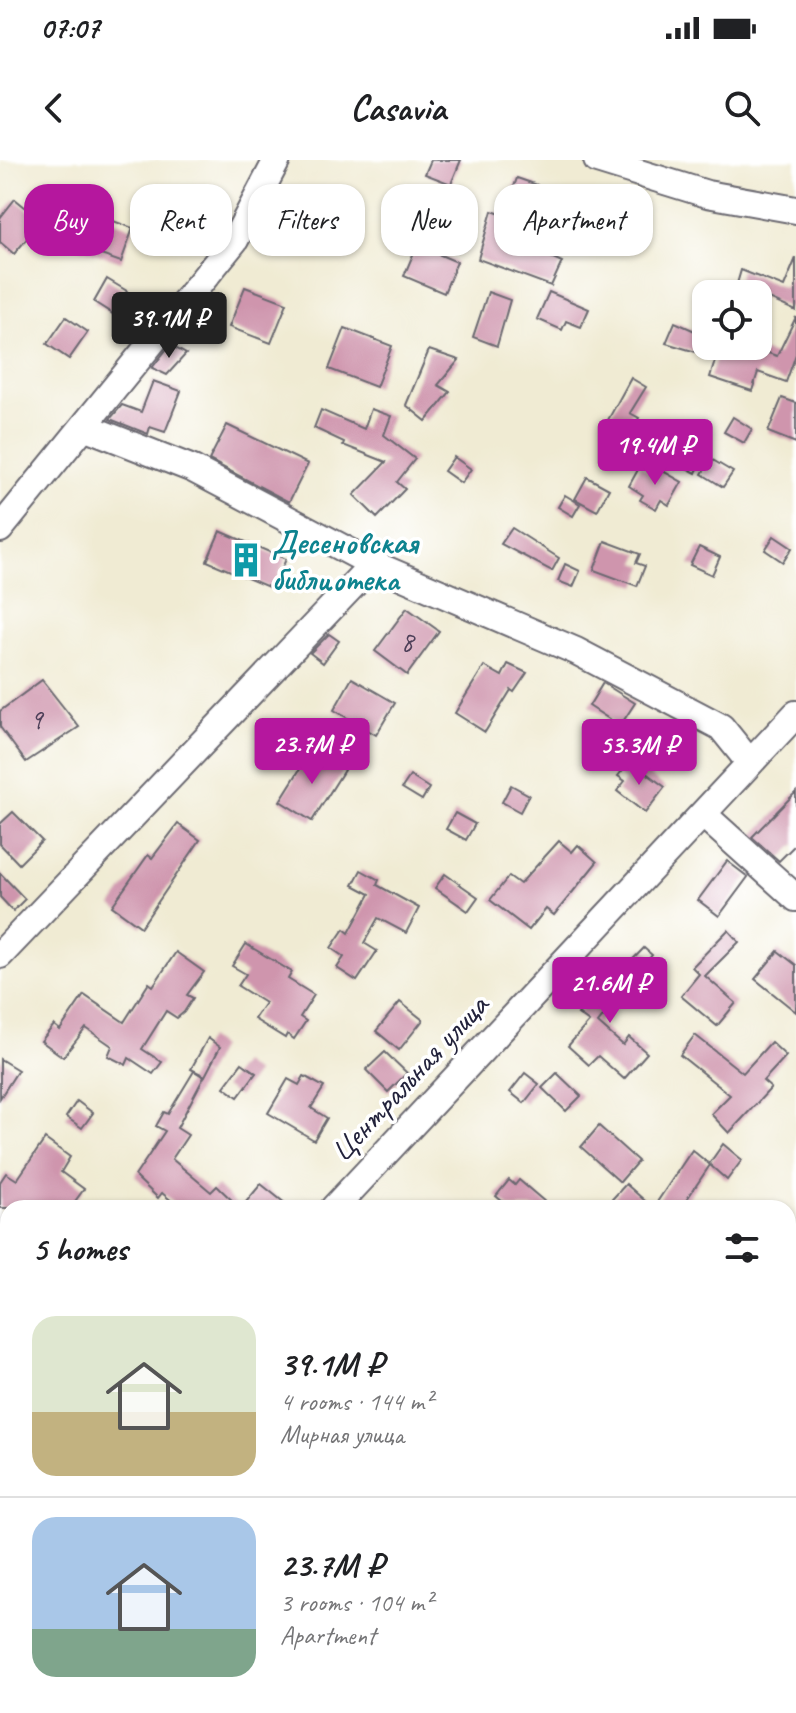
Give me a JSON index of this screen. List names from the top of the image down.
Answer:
{
  "streets": {
    "street": ["Центральная улица"]
  },
  "places": {
    "building": ["Десеновская библиотека"]
  },
  "house_numbers": ["8", "9"],
  "page": {
    "status": "07:07",
    "header": "Casavia",
    "chip": [
      "Buy",
      "Rent",
      "Filters",
      "New",
      "Apartment"
    ],
    "price": [
      "39.1M ₽",
      "19.4M ₽",
      "23.7M ₽",
      "53.3M ₽",
      "21.6M ₽"
    ],
    "heading": "5 homes",
    "list": [
      {
        "name": "39.1M ₽",
        "note": "4 rooms · 144 m² · Мирная улица"
      },
      {
        "name": "23.7M ₽",
        "note": "3 rooms · 104 m² · Apartment"
      }
    ]
  }
}
